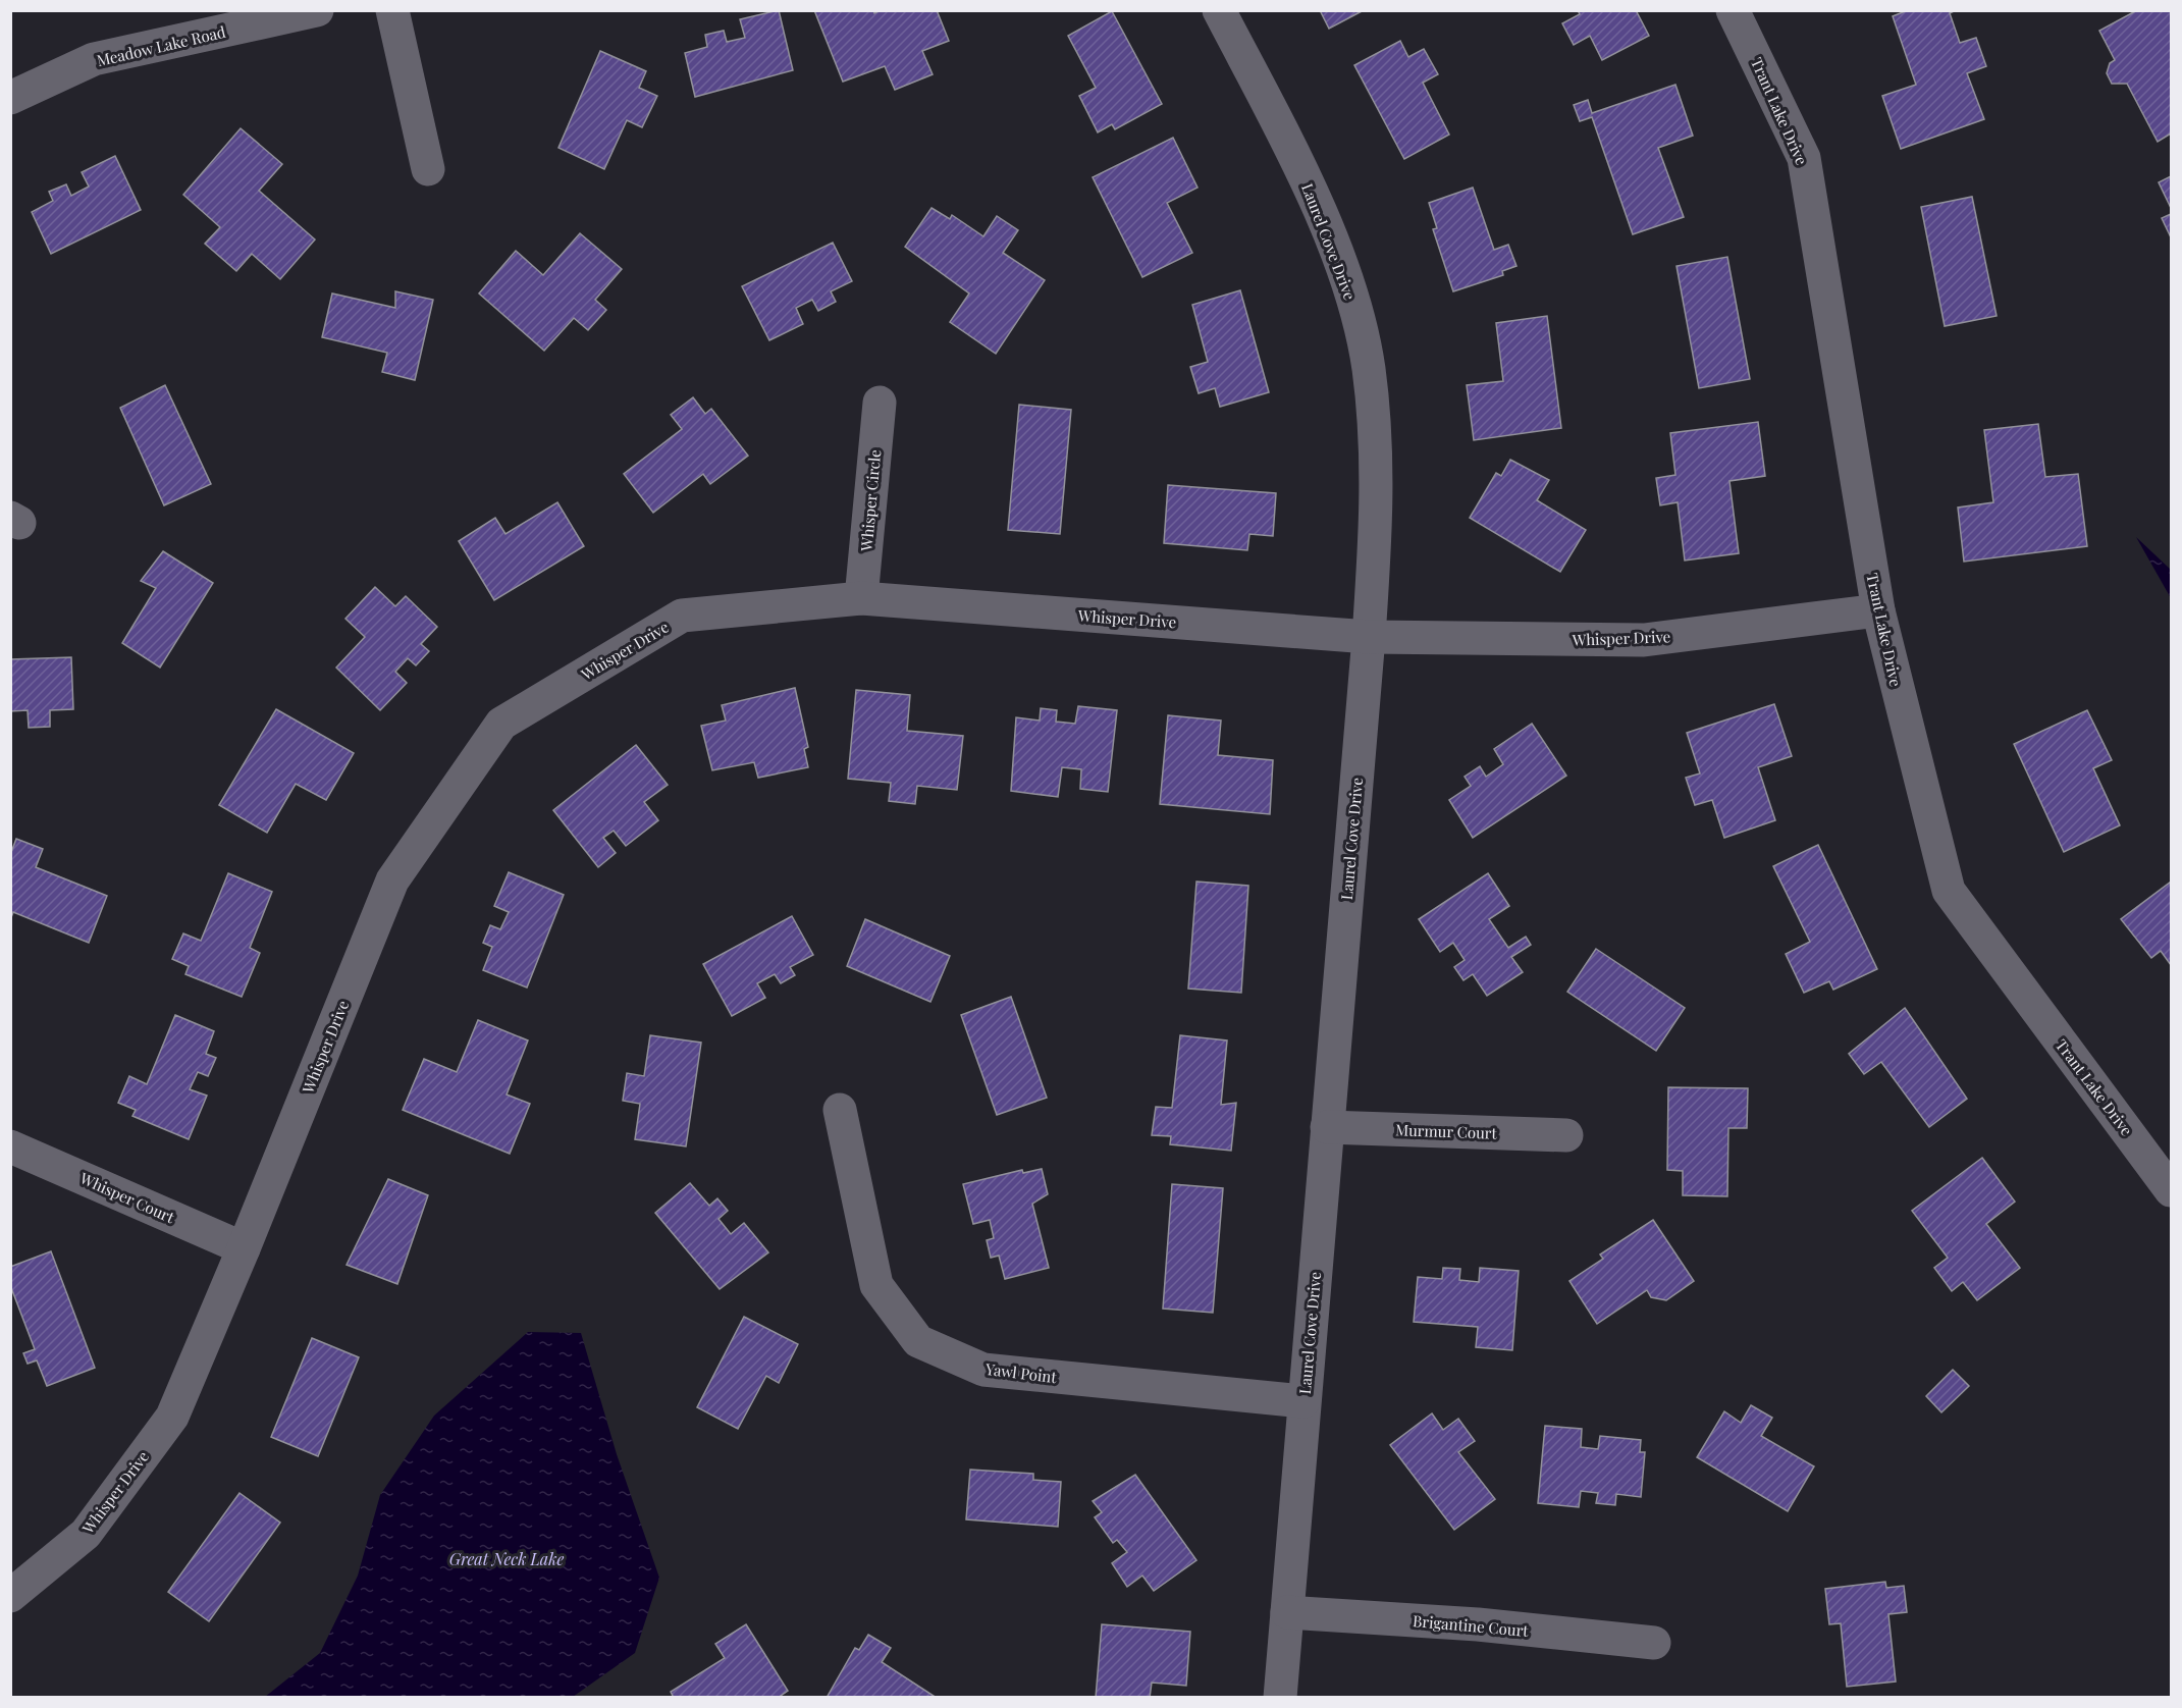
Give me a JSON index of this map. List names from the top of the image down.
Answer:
{
  "streets": {
    "street": [
      "Meadow Lake Road",
      "Trant Lake Drive",
      "Laurel Cove Drive",
      "Whisper Circle",
      "Whisper Drive",
      "Murmur Court",
      "Whisper Court",
      "Yawl Point",
      "Brigantine Court"
    ]
  },
  "crossings": [
    ["Trant Lake Drive", "Whisper Drive"],
    ["Laurel Cove Drive", "Whisper Drive"],
    ["Laurel Cove Drive", "Murmur Court"],
    ["Laurel Cove Drive", "Yawl Point"],
    ["Laurel Cove Drive", "Brigantine Court"],
    ["Whisper Circle", "Whisper Drive"],
    ["Whisper Drive", "Whisper Court"]
  ],
  "water": ["Great Neck Lake"]
}
